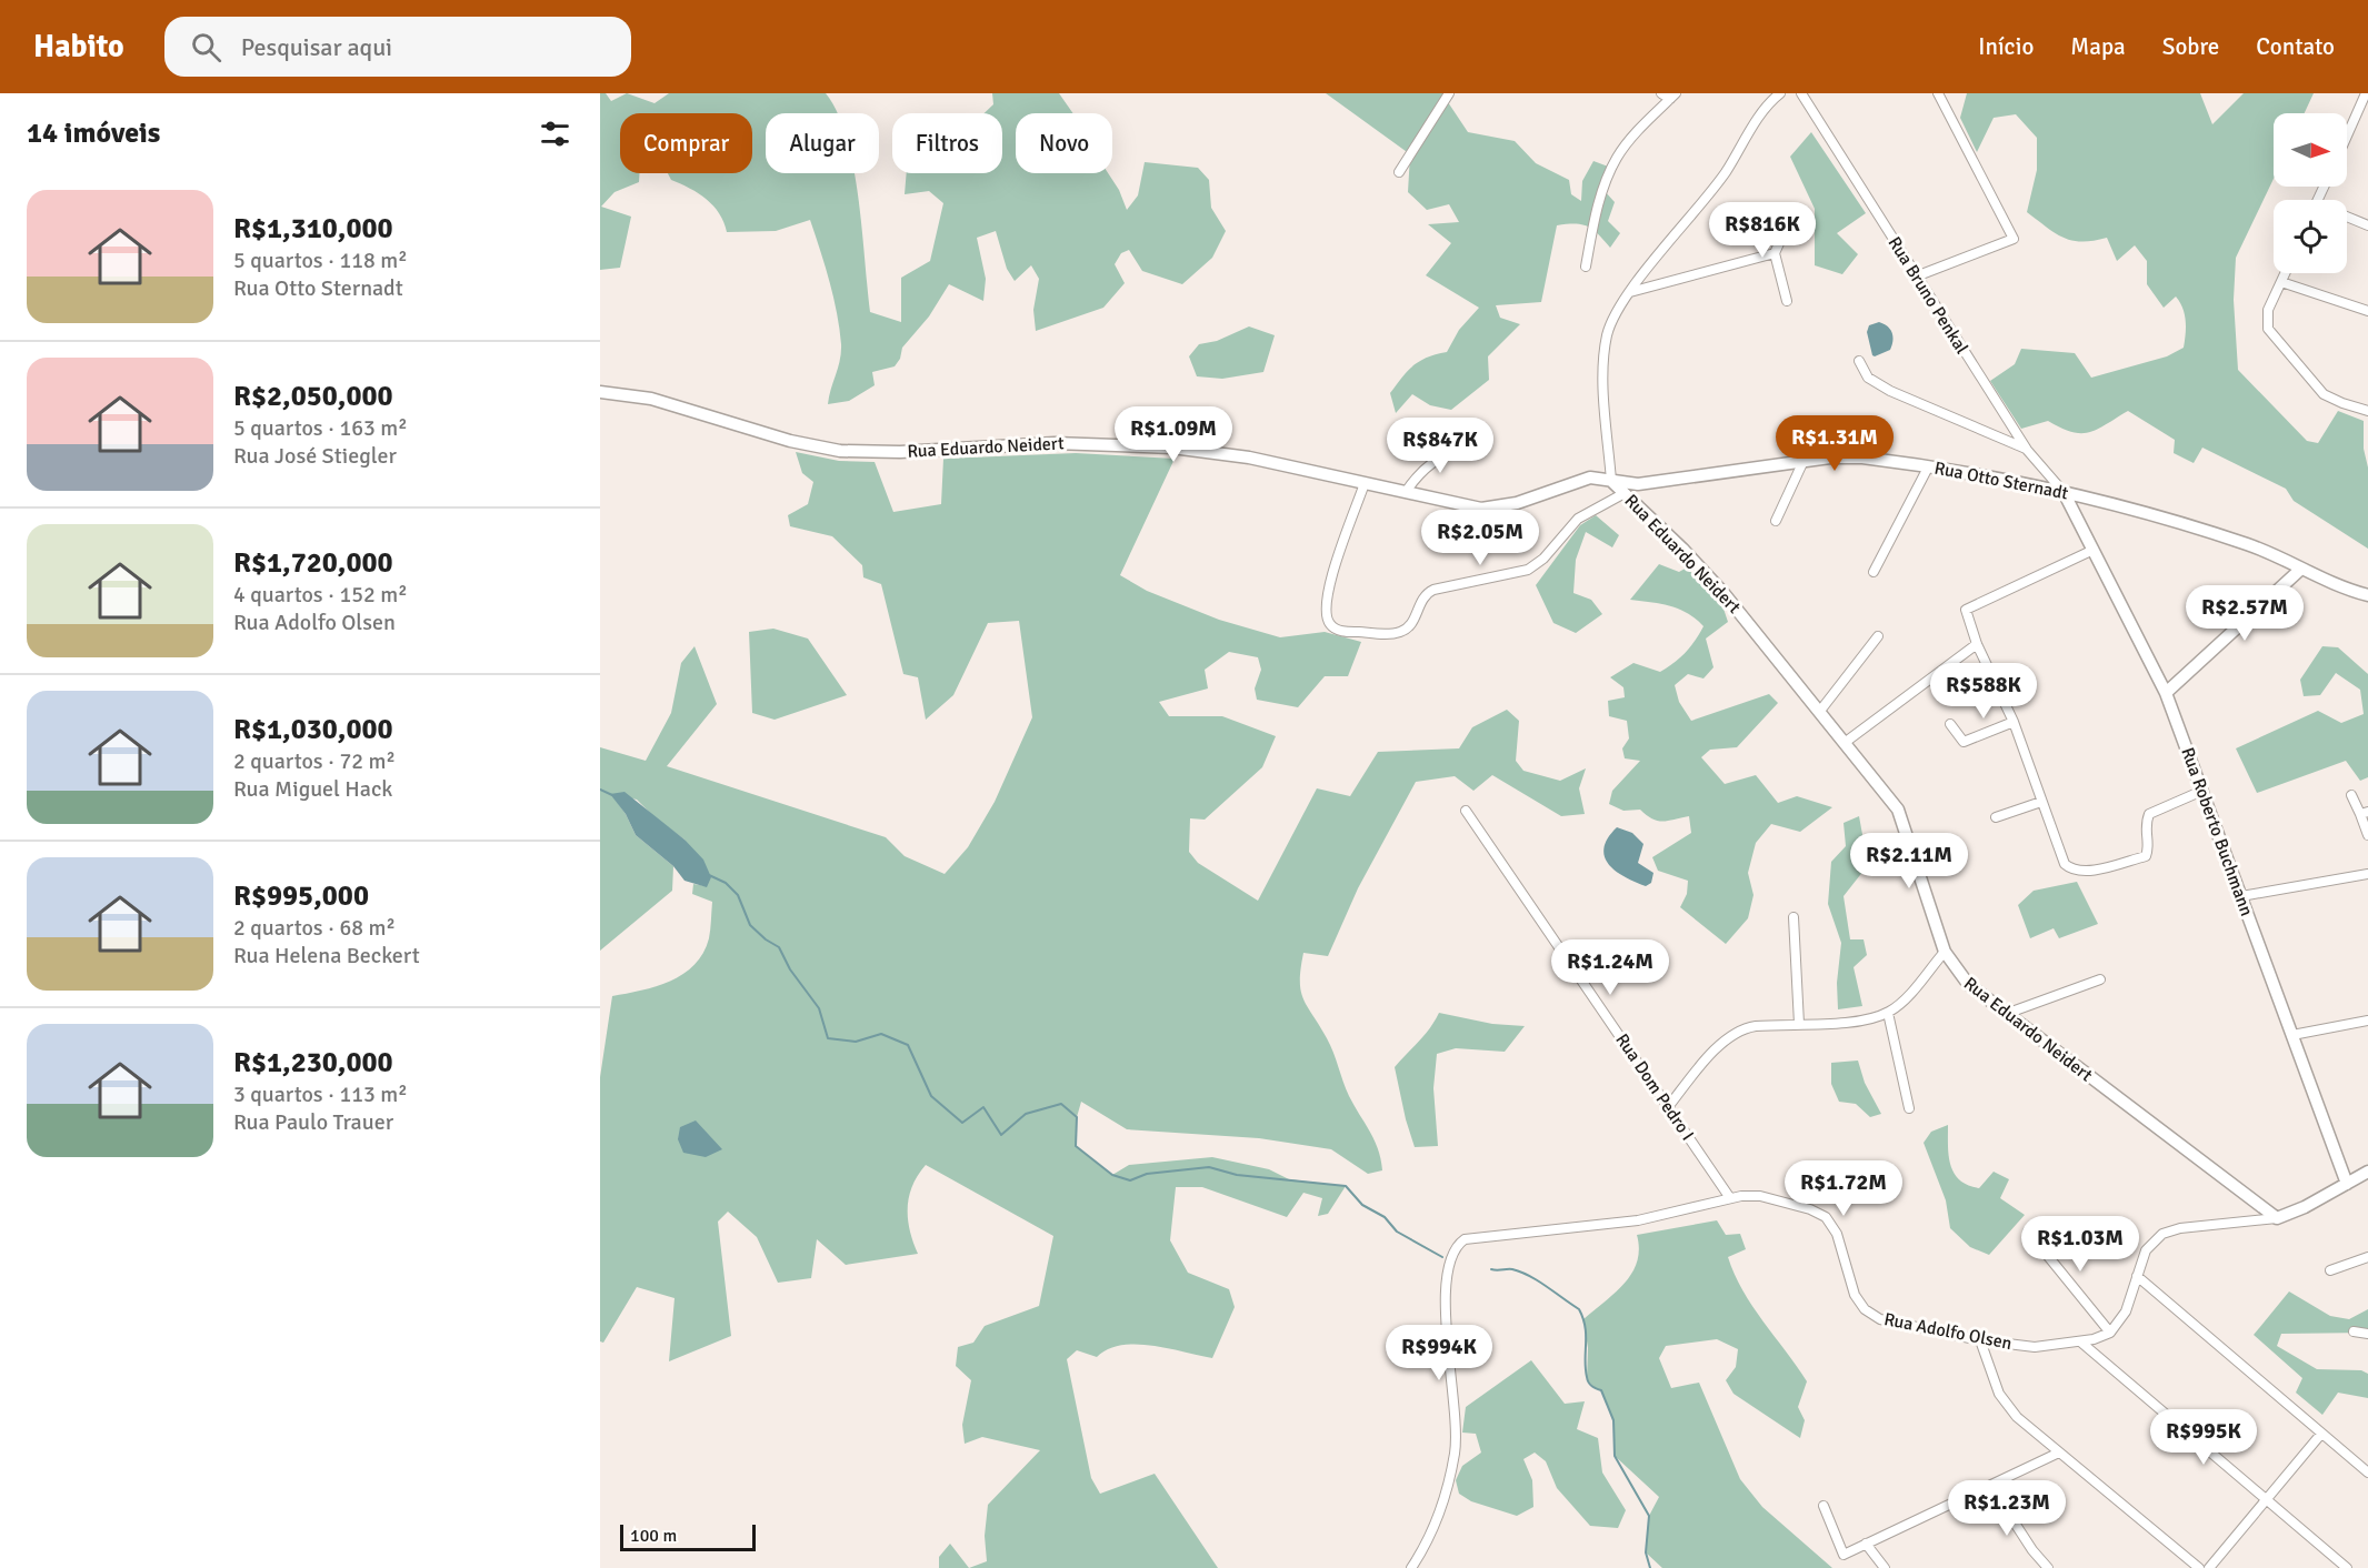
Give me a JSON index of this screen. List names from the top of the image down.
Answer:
{
  "streets": {
    "street": [
      "Rua Bruno Penkal",
      "Rua Eduardo Neidert",
      "Rua Otto Sternadt",
      "Rua Roberto Buchmann",
      "Rua Dom Pedro I",
      "Rua Adolfo Olsen"
    ]
  },
  "crossings": [
    ["Rua Bruno Penkal", "Rua Otto Sternadt"],
    ["Rua Bruno Penkal", "Rua Roberto Buchmann"],
    ["Rua Eduardo Neidert", "Rua Otto Sternadt"],
    ["Rua Otto Sternadt", "Rua Roberto Buchmann"],
    ["Rua Dom Pedro I", "Rua Adolfo Olsen"]
  ],
  "scale_bar": "100 m",
  "north": "right",
  "page": {
    "header": "Habito",
    "search": "Pesquisar aqui",
    "nav": [
      "Início",
      "Mapa",
      "Sobre",
      "Contato"
    ],
    "heading": "14 imóveis",
    "chip": [
      "Comprar",
      "Alugar",
      "Filtros",
      "Novo"
    ],
    "list": [
      {
        "name": "R$1,310,000",
        "note": "5 quartos · 118 m² · Rua Otto Sternadt"
      },
      {
        "name": "R$2,050,000",
        "note": "5 quartos · 163 m² · Rua José Stiegler"
      },
      {
        "name": "R$1,720,000",
        "note": "4 quartos · 152 m² · Rua Adolfo Olsen"
      },
      {
        "name": "R$1,030,000",
        "note": "2 quartos · 72 m² · Rua Miguel Hack"
      },
      {
        "name": "R$995,000",
        "note": "2 quartos · 68 m² · Rua Helena Beckert"
      },
      {
        "name": "R$1,230,000",
        "note": "3 quartos · 113 m² · Rua Paulo Trauer"
      }
    ],
    "price": [
      "R$816K",
      "R$1.09M",
      "R$1.31M",
      "R$847K",
      "R$2.05M",
      "R$2.57M",
      "R$588K",
      "R$2.11M",
      "R$1.24M",
      "R$1.72M",
      "R$1.03M",
      "R$994K",
      "R$995K",
      "R$1.23M"
    ],
    "scale": "100 m"
  }
}
